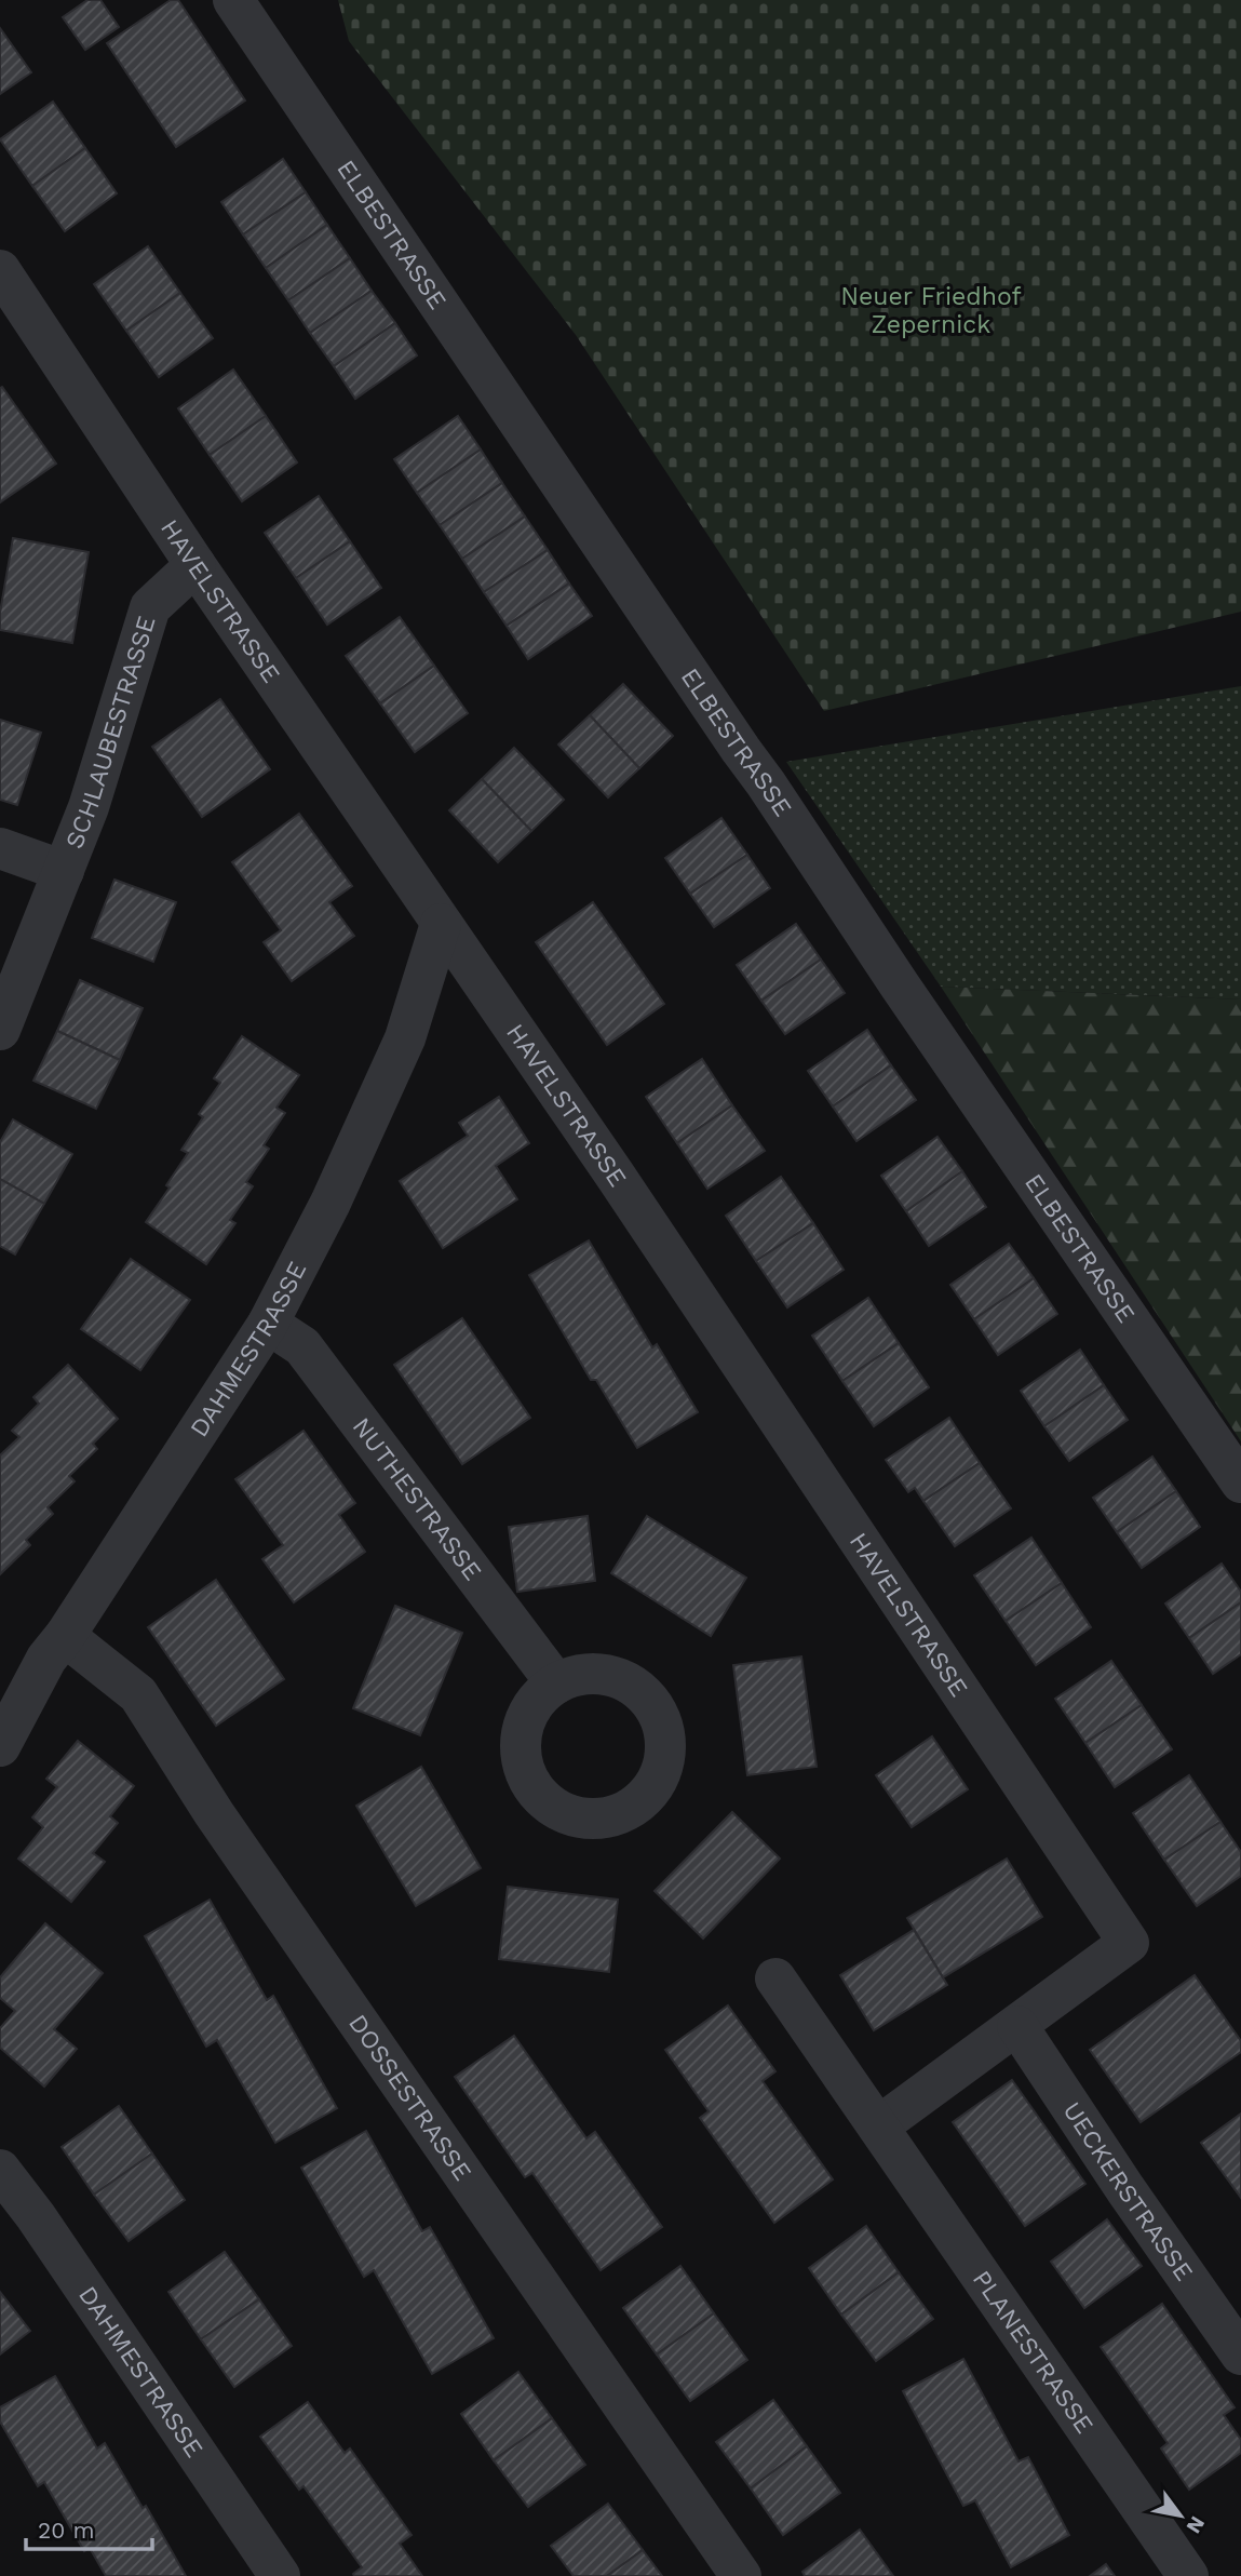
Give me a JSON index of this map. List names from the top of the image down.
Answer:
{
  "streets": {
    "street": [
      "ELBESTRASSE",
      "HAVELSTRASSE",
      "SCHLAUBESTRASSE",
      "DAHMESTRASSE",
      "NUTHESTRASSE",
      "DOSSESTRASSE",
      "UECKERSTRASSE",
      "PLANESTRASSE"
    ]
  },
  "crossings": [
    ["HAVELSTRASSE", "SCHLAUBESTRASSE"],
    ["HAVELSTRASSE", "DAHMESTRASSE"],
    ["HAVELSTRASSE", "UECKERSTRASSE"],
    ["DAHMESTRASSE", "NUTHESTRASSE"],
    ["DAHMESTRASSE", "DOSSESTRASSE"]
  ],
  "parks": ["Neuer Friedhof Zepernick"],
  "scale_bar": "20 m",
  "north": "bottom right"
}
